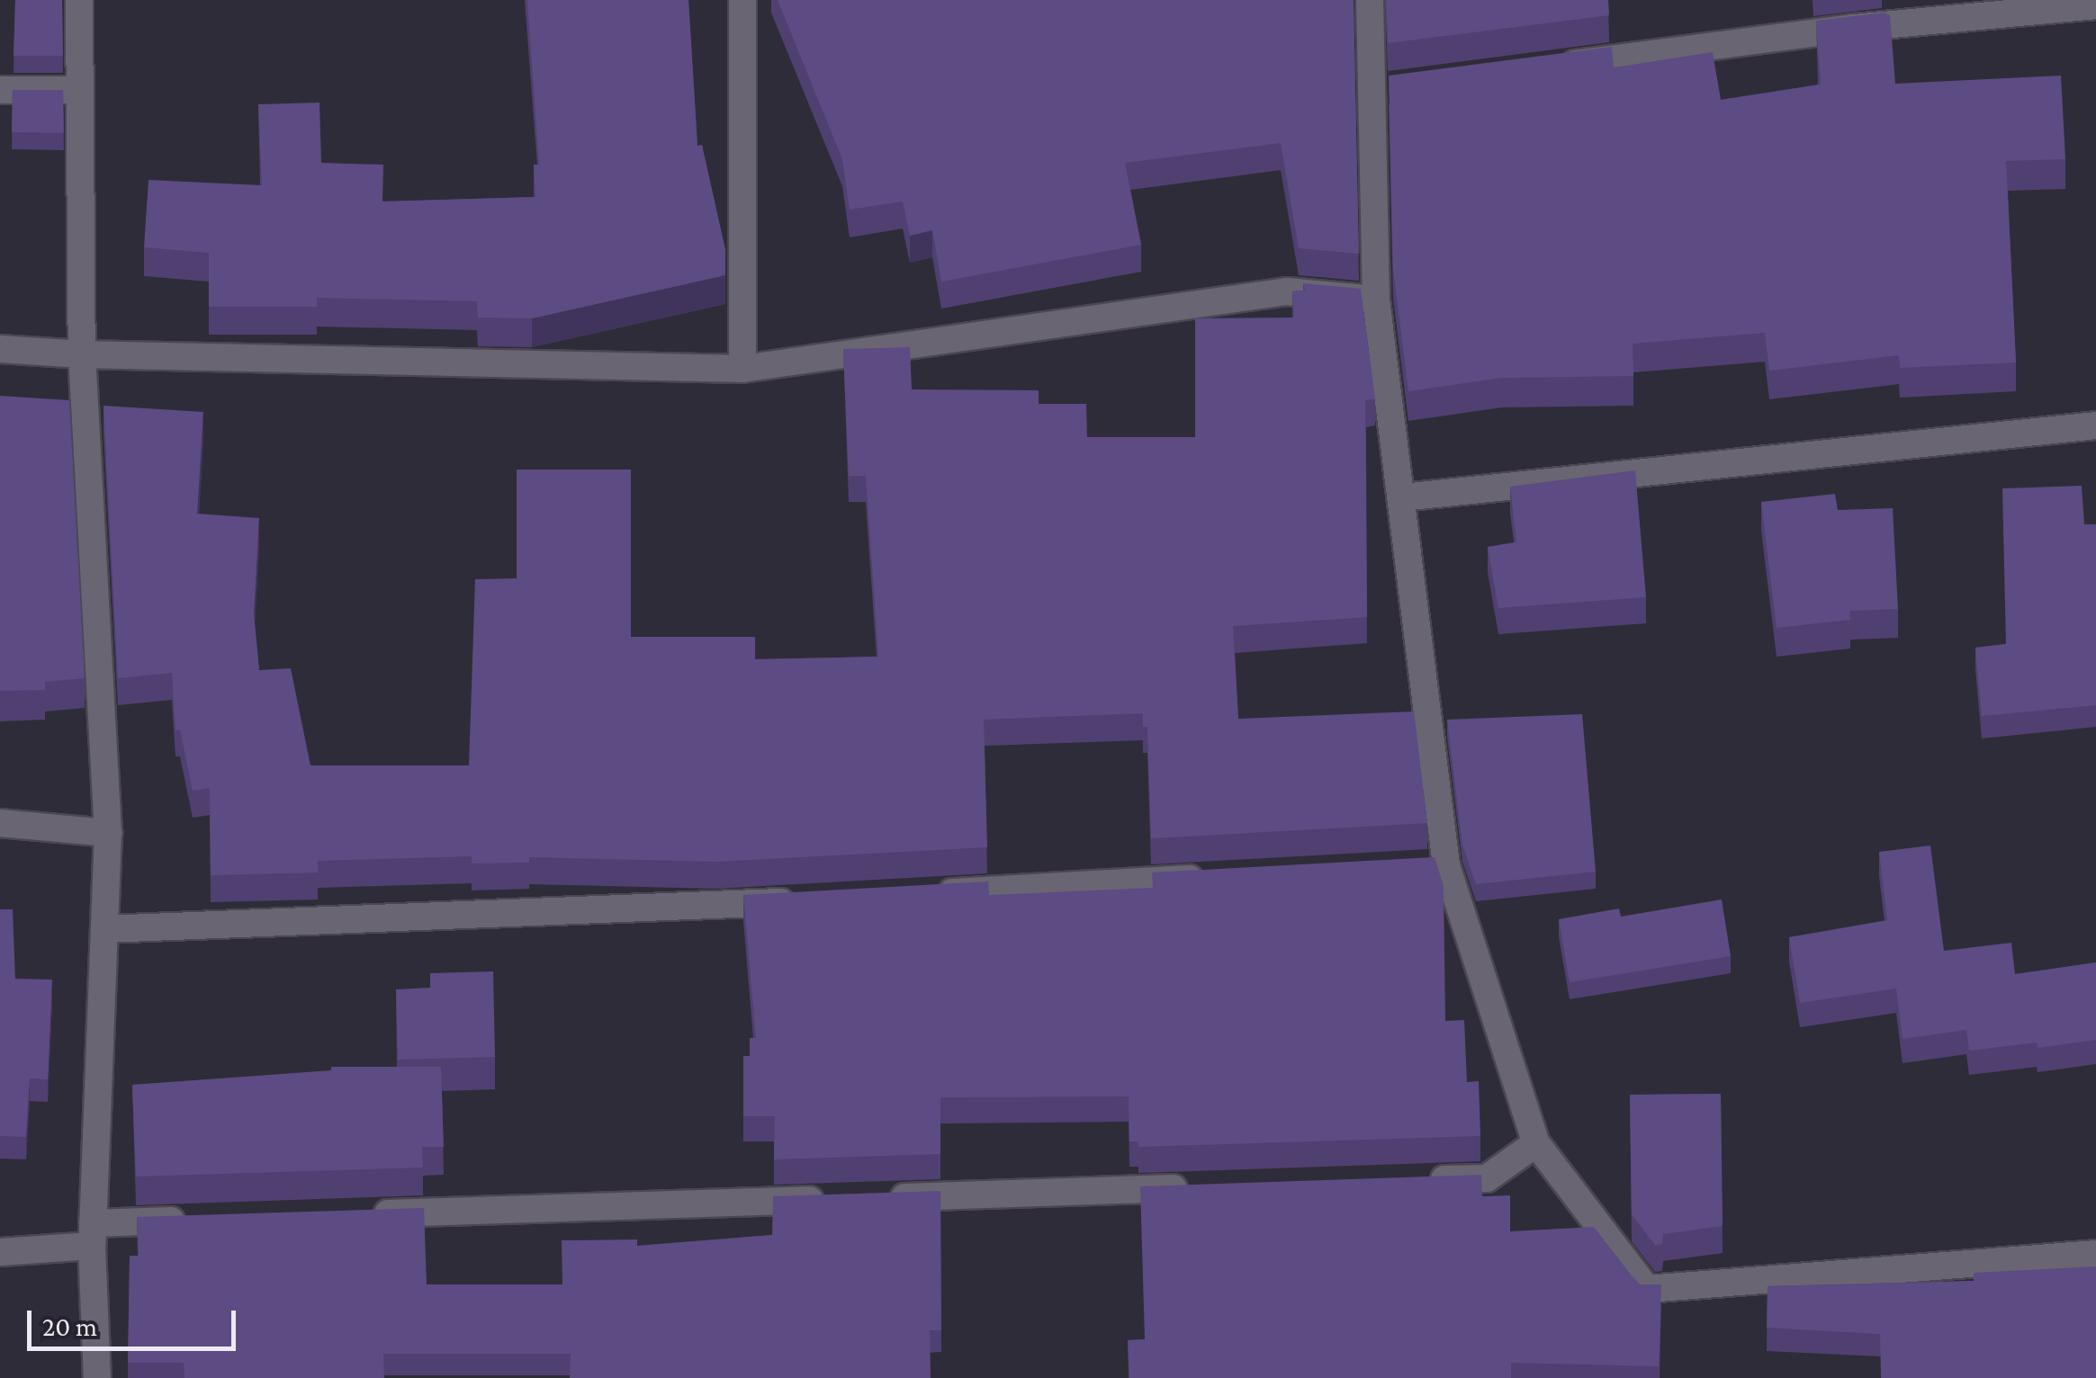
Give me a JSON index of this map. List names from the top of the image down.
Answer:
{
  "scale_bar": "20 m"
}
